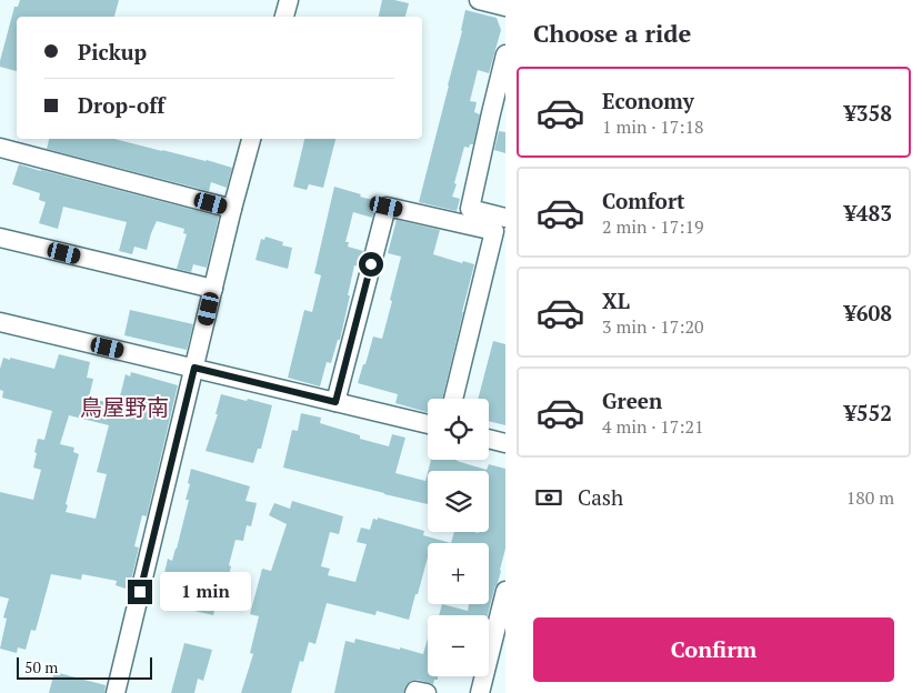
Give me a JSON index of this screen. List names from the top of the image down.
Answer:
{
  "districts": ["鳥屋野南"],
  "scale_bar": "50 m",
  "page": {
    "heading": "Choose a ride",
    "banner": ["Pickup", "Drop-off"],
    "list": [
      {
        "name": "Economy",
        "note": "1 min · 17:18",
        "value": "¥358"
      },
      {
        "name": "Comfort",
        "note": "2 min · 17:19",
        "value": "¥483"
      },
      {
        "name": "XL",
        "note": "3 min · 17:20",
        "value": "¥608"
      },
      {
        "name": "Green",
        "note": "4 min · 17:21",
        "value": "¥552"
      }
    ],
    "map_buttons": ["+", "−"],
    "pay": ["Cash", "180 m"],
    "bubble": "1 min",
    "buttons": "Confirm",
    "scale": "50 m"
  }
}
